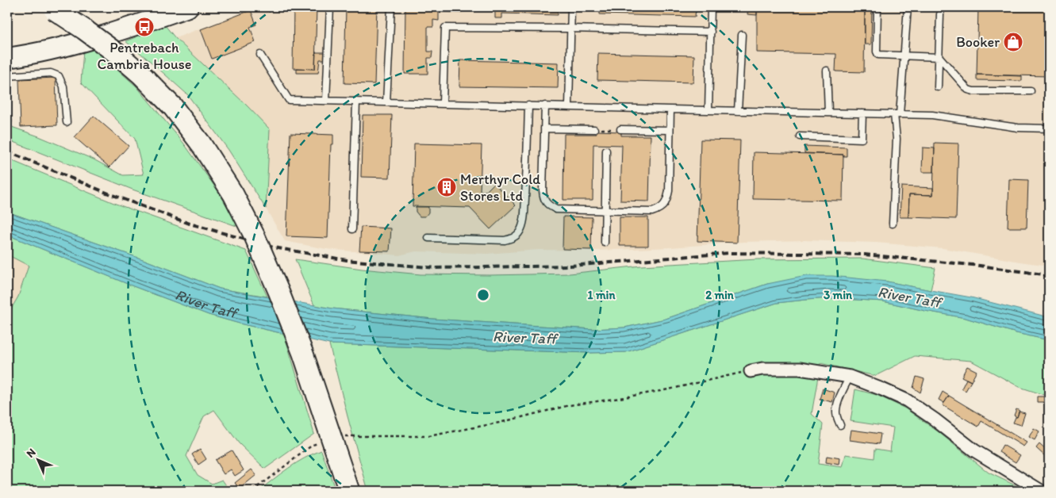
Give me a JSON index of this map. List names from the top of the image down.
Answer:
{
  "water": ["River Taff"],
  "places": {
    "bus stop": ["Pentrebach Cambria House"],
    "shop": ["Booker"],
    "building": ["Merthyr Cold Stores Ltd"]
  },
  "north": "top left",
  "rings": ["1 min", "2 min", "3 min"]
}
